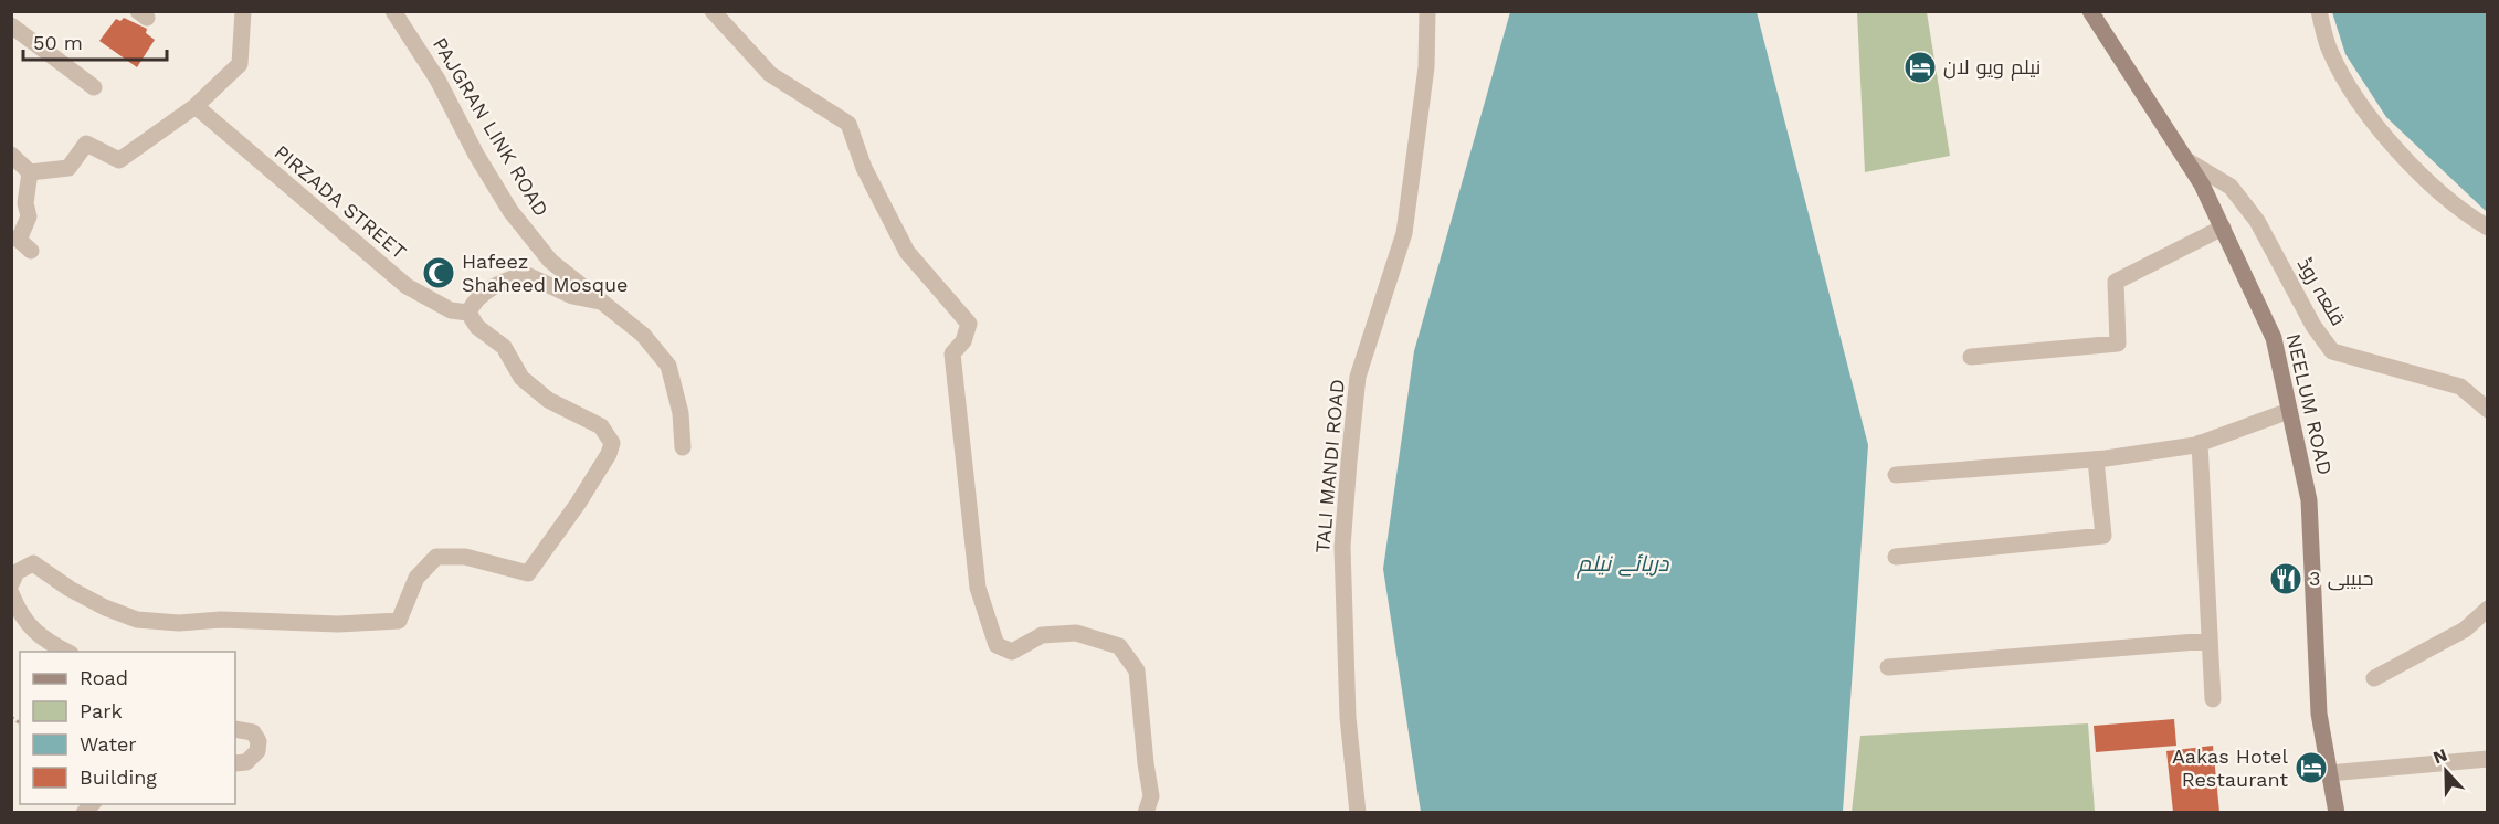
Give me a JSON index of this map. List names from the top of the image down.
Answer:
{
  "streets": {
    "main road": ["NEELUM ROAD"],
    "street": [
      "PAJGRAN LINK ROAD",
      "PIRZADA STREET",
      "قلعہ روڈ",
      "TALI MANDI ROAD"
    ]
  },
  "crossings": [
    ["قلعہ روڈ", "NEELUM ROAD"]
  ],
  "water": ["دریائے نیلم"],
  "places": {
    "hotel": ["نیلم ویو لان", "Aakas Hotel Restaurant"],
    "mosque": ["Hafeez Shaheed Mosque"],
    "restaurant": ["حبیبی 3"]
  },
  "legend": [
    "Road",
    "Park",
    "Water",
    "Building"
  ],
  "scale_bar": "50 m",
  "north": "top"
}
